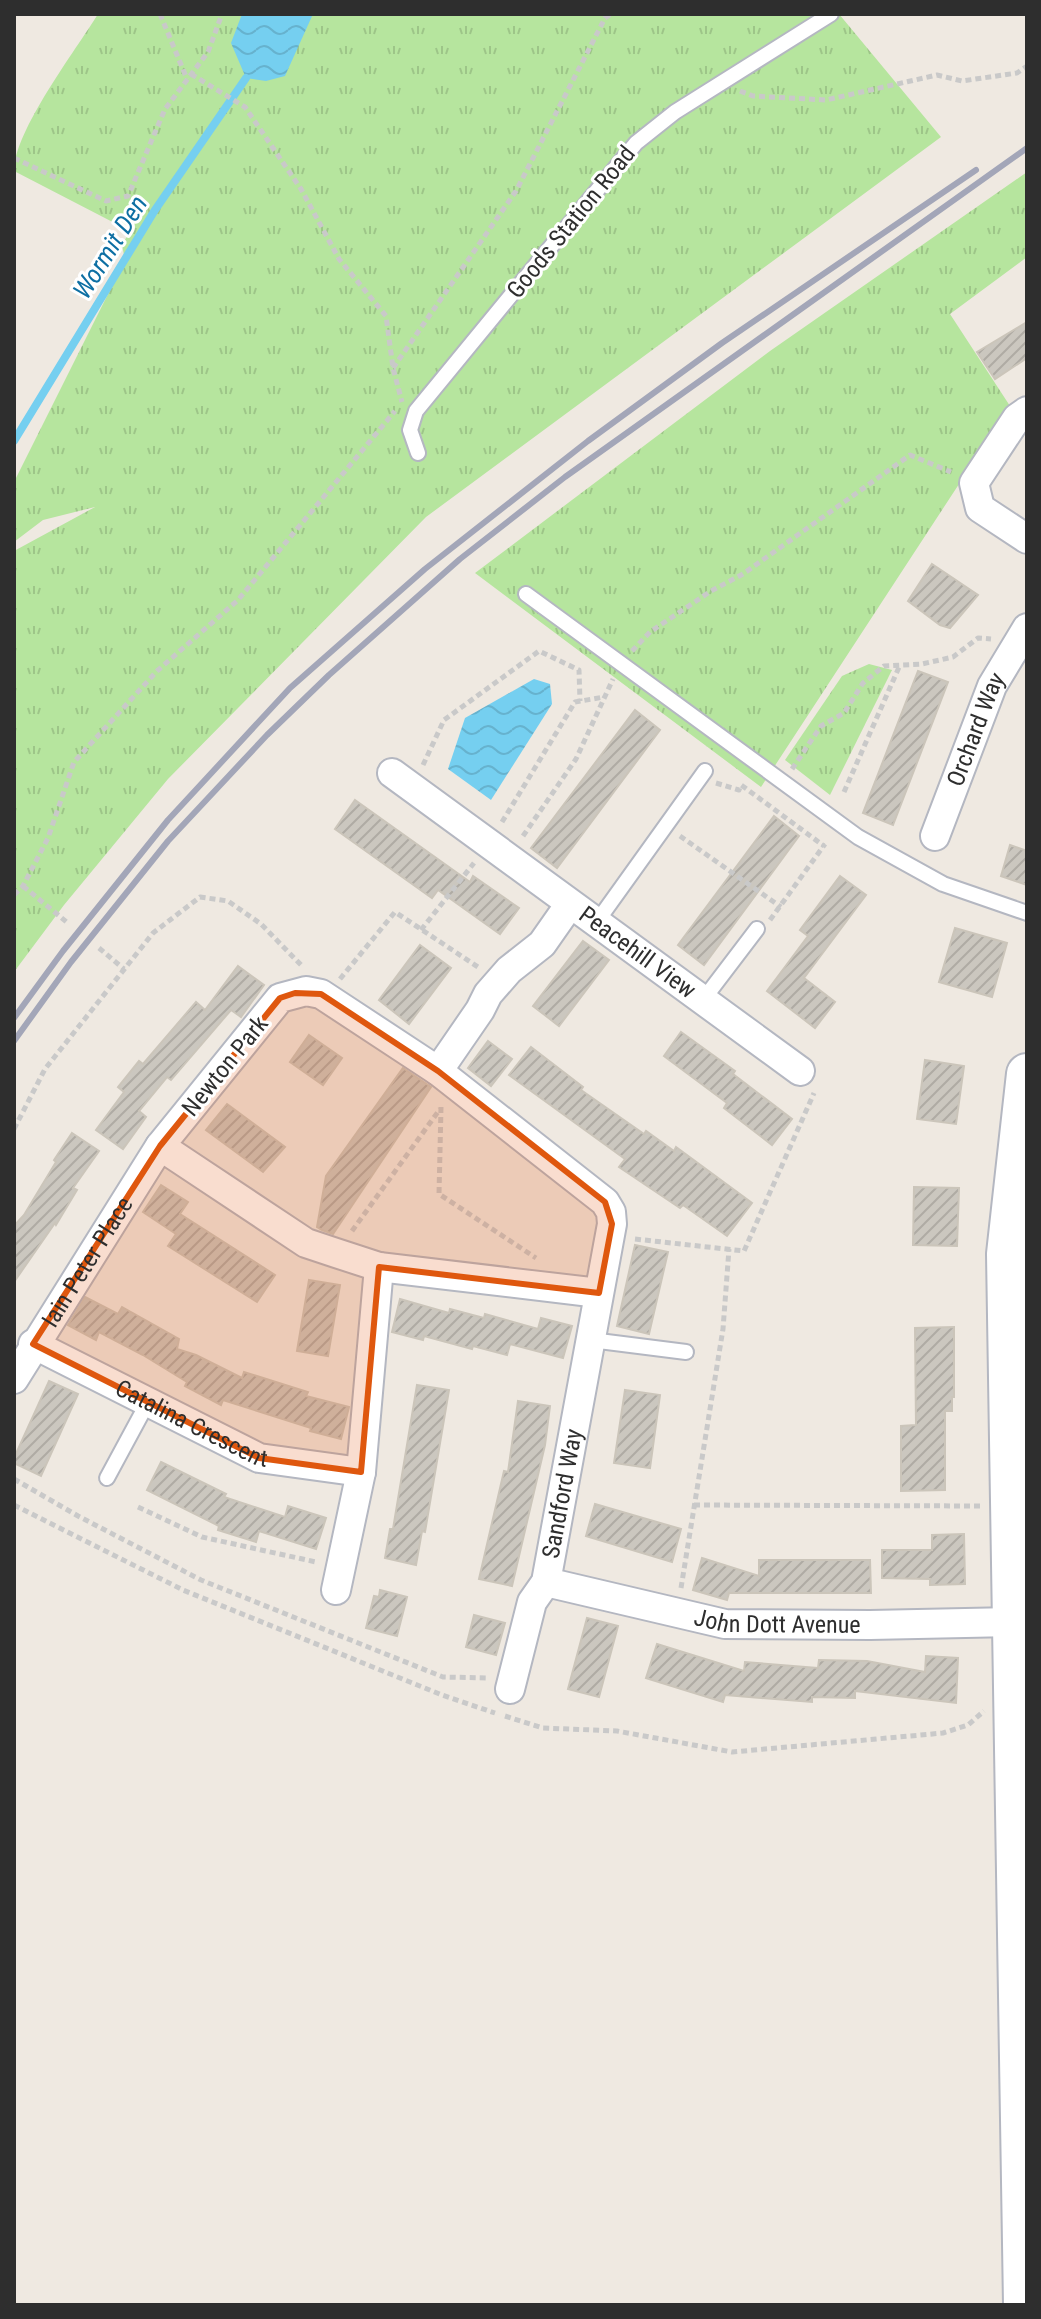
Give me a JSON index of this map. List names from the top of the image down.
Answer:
{
  "streets": {
    "street": [
      "Orchard Way",
      "Peacehill View",
      "Newton Park",
      "Iain Peter Place",
      "Catalina Crescent",
      "Sandford Way",
      "John Dott Avenue"
    ],
    "lane": ["Goods Station Road"]
  },
  "crossings": [
    ["Newton Park", "Iain Peter Place"],
    ["Iain Peter Place", "Catalina Crescent"],
    ["Sandford Way", "John Dott Avenue"]
  ],
  "water": ["Wormit Den"]
}
